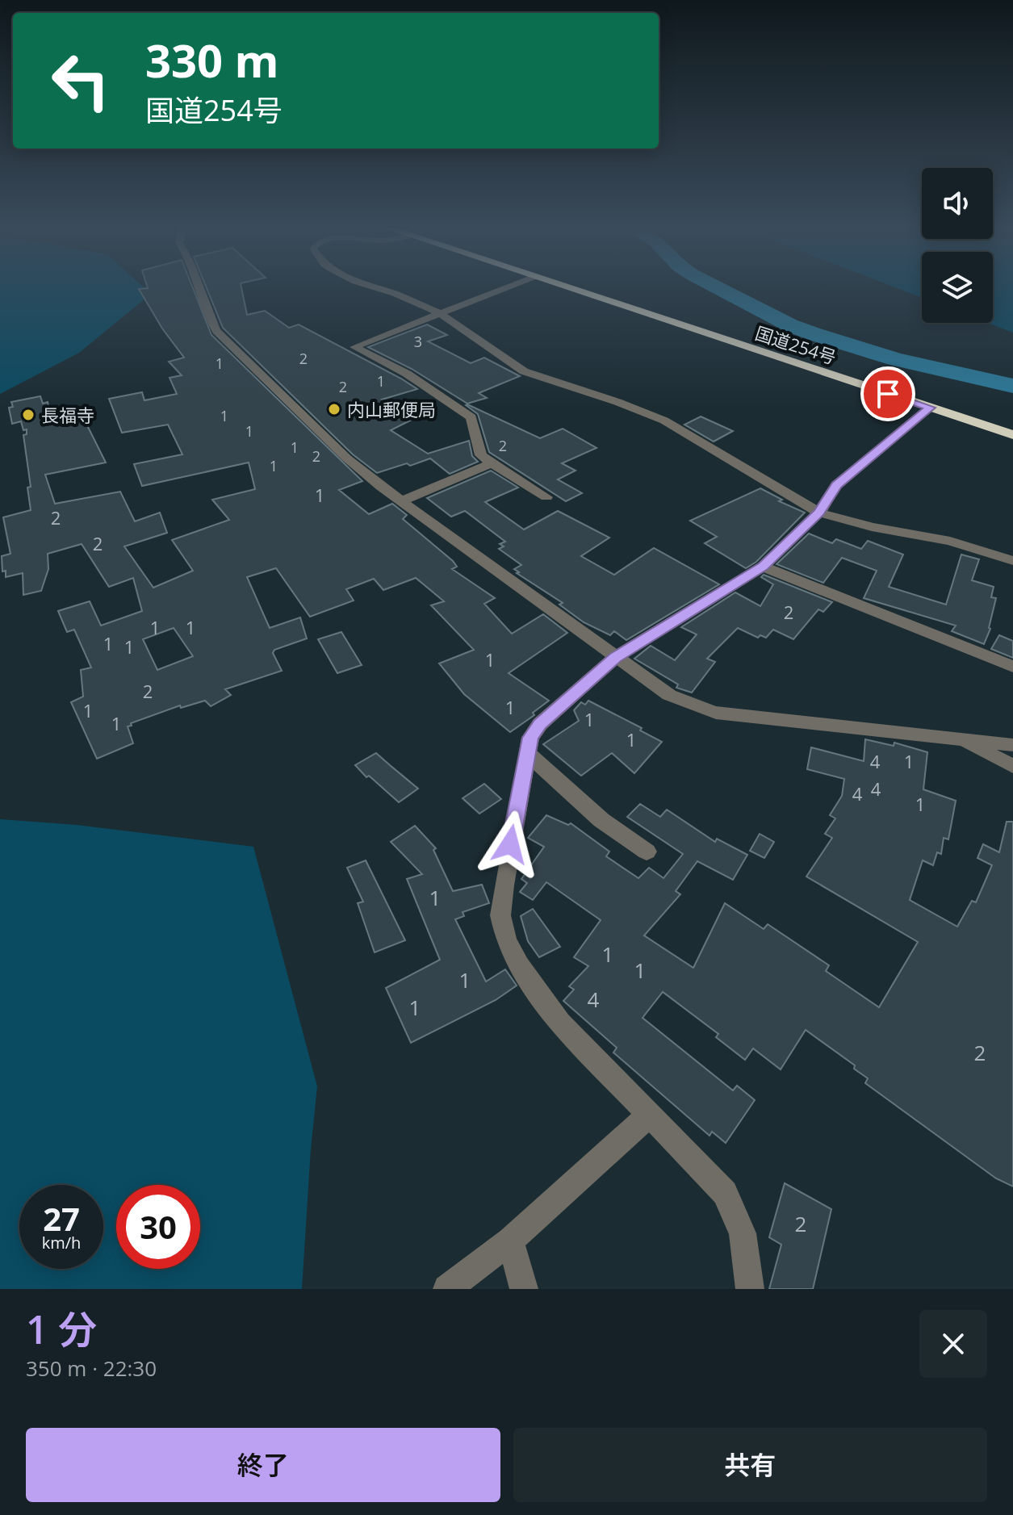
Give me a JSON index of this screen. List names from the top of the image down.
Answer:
{
  "streets": {
    "highway": ["国道254号"]
  },
  "places": ["内山郵便局", "長福寺"],
  "house_numbers": [
    "3",
    "2",
    "1",
    "1",
    "2",
    "1",
    "1",
    "2",
    "1",
    "2",
    "1",
    "1",
    "2",
    "2",
    "2",
    "1",
    "1",
    "1",
    "1",
    "1",
    "2",
    "1",
    "1",
    "1",
    "1",
    "1",
    "4",
    "1",
    "4",
    "4",
    "1",
    "1",
    "1",
    "1",
    "1",
    "4",
    "1",
    "2",
    "2"
  ],
  "page": {
    "turn": ["330 m", "国道254号"],
    "speed": "27 km/h",
    "limit": "30",
    "heading": ["1 分", "350 m · 22:30"],
    "buttons": ["終了", "共有"]
  }
}
